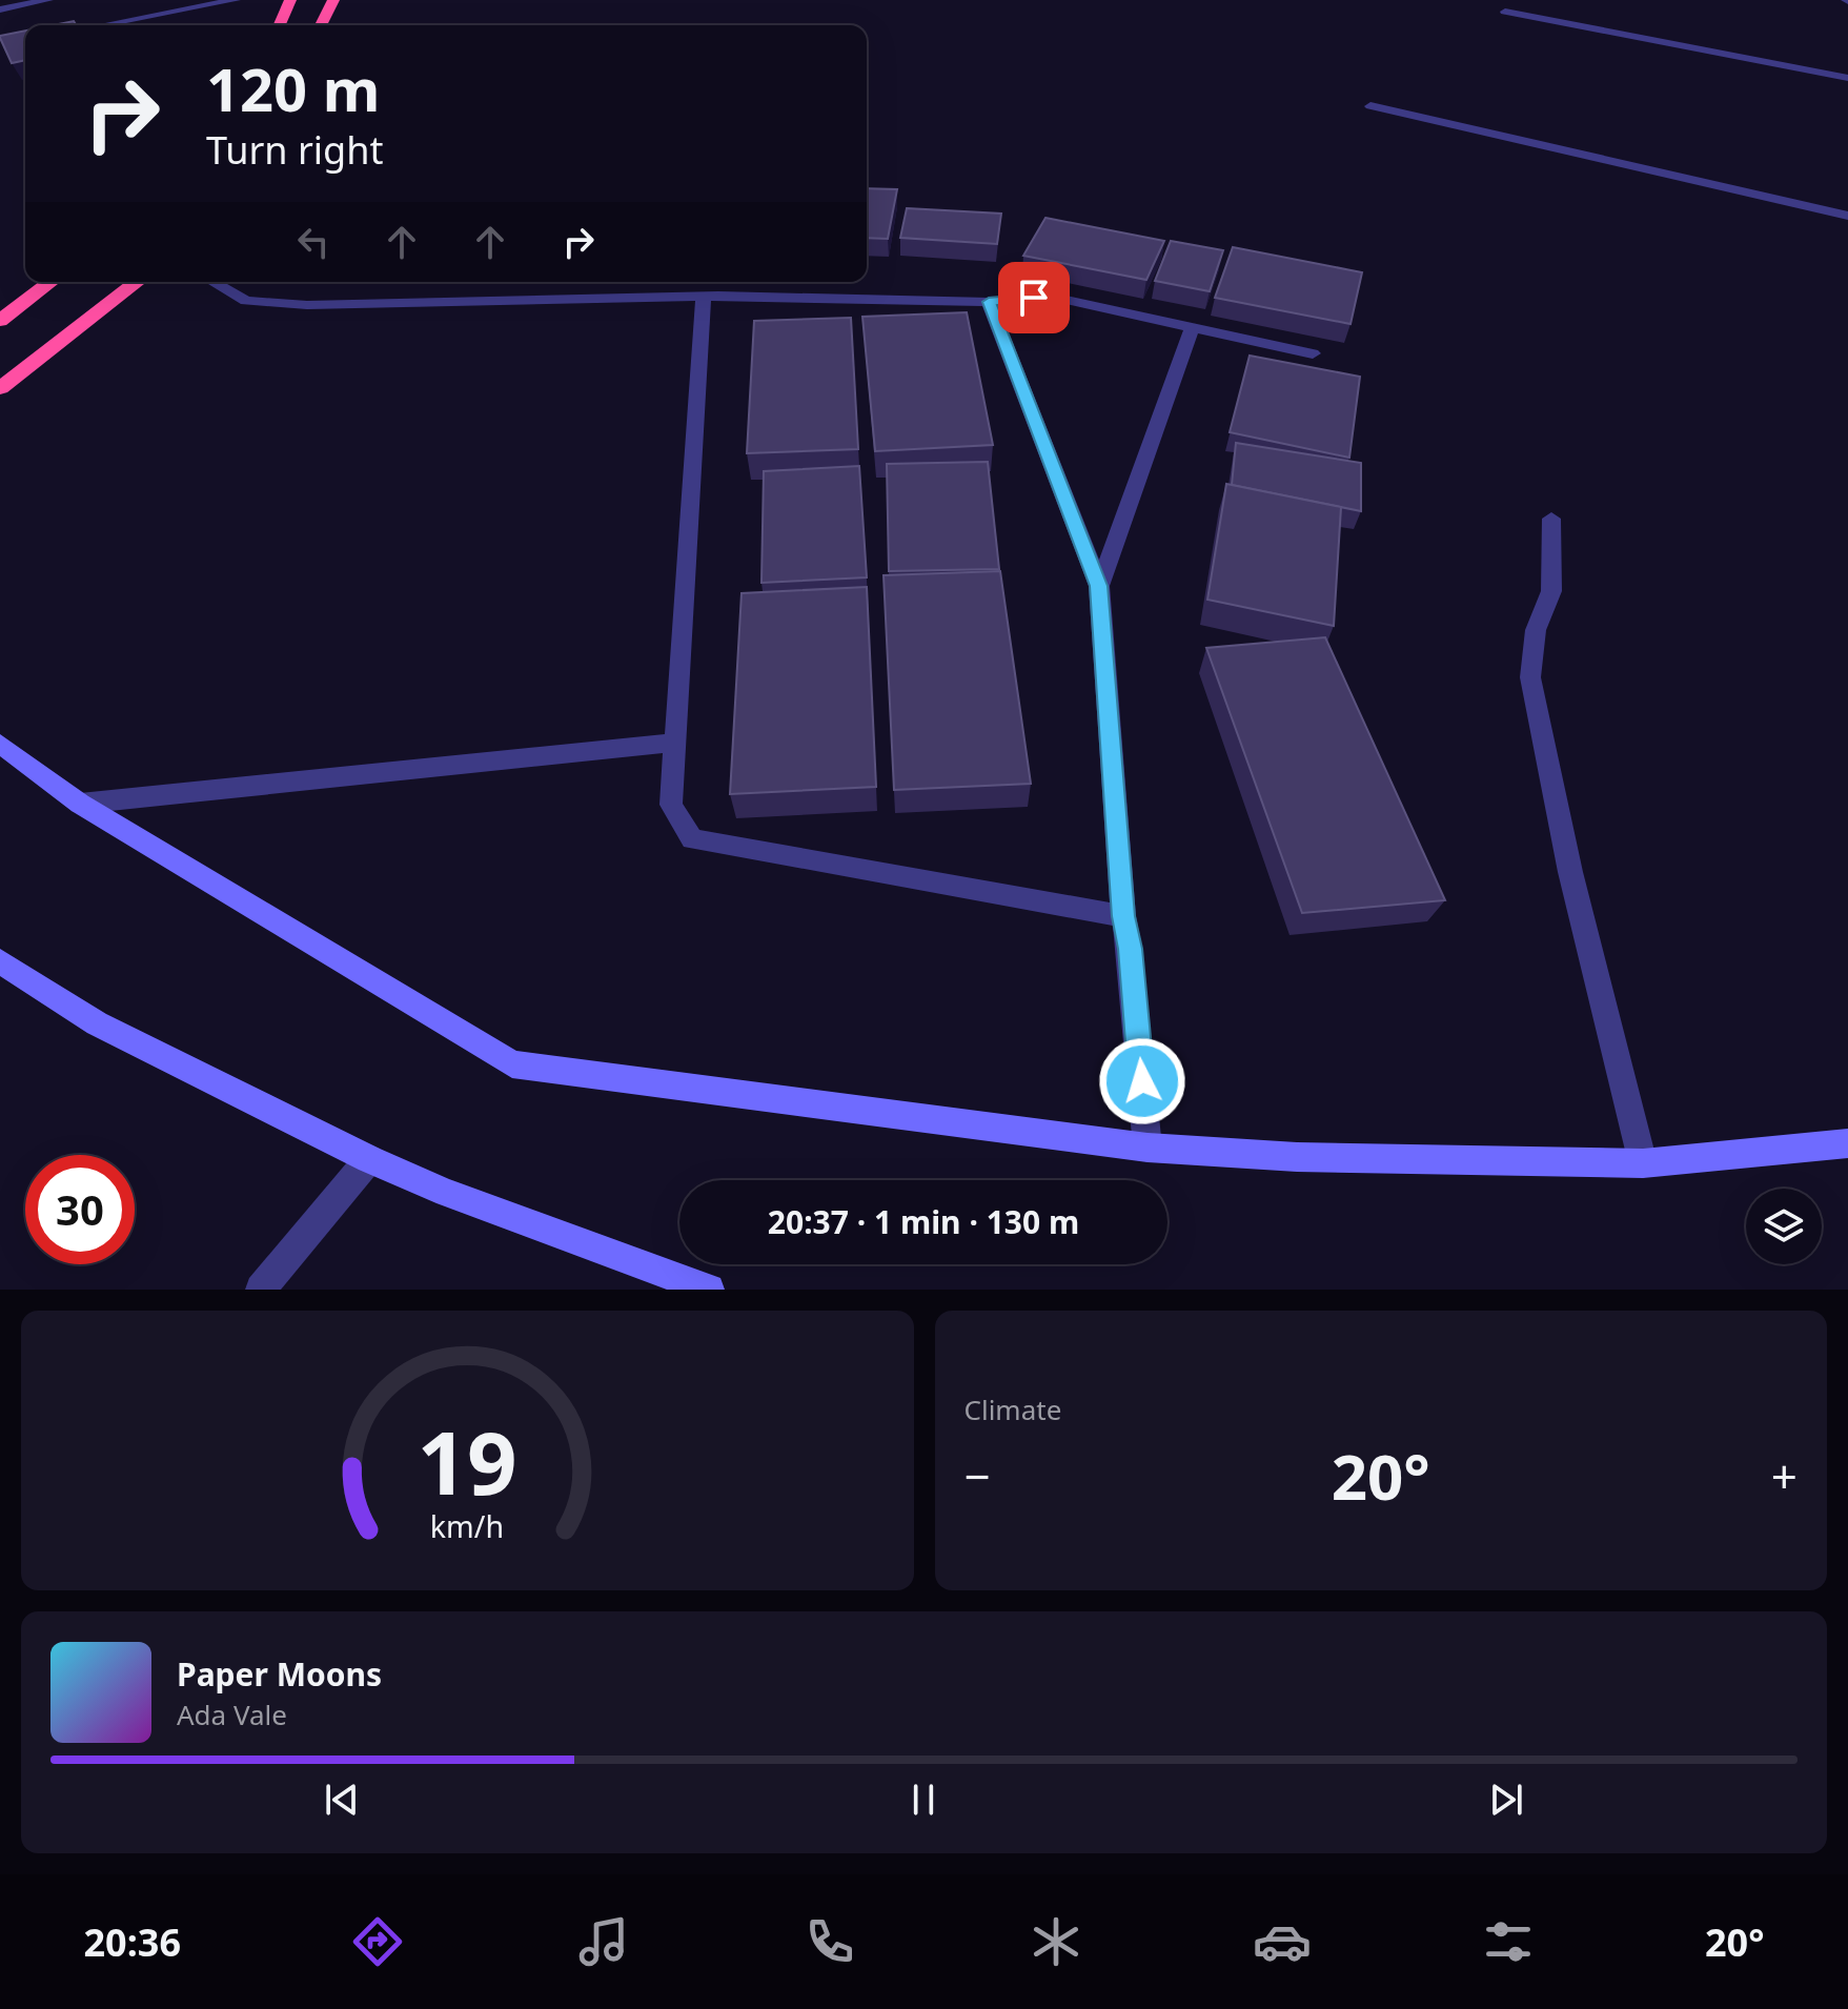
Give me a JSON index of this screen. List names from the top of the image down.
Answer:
{
  "page": {
    "turn": ["120 m", "Turn right"],
    "limit": "30",
    "trip": "20:37 · 1 min · 130 m",
    "tile": "Climate",
    "heat": ["−", "20°", "+"],
    "song": ["Paper Moons", "Ada Vale"],
    "tabs": ["20:36", "20°"],
    "gauge": ["19", "km/h"]
  }
}
